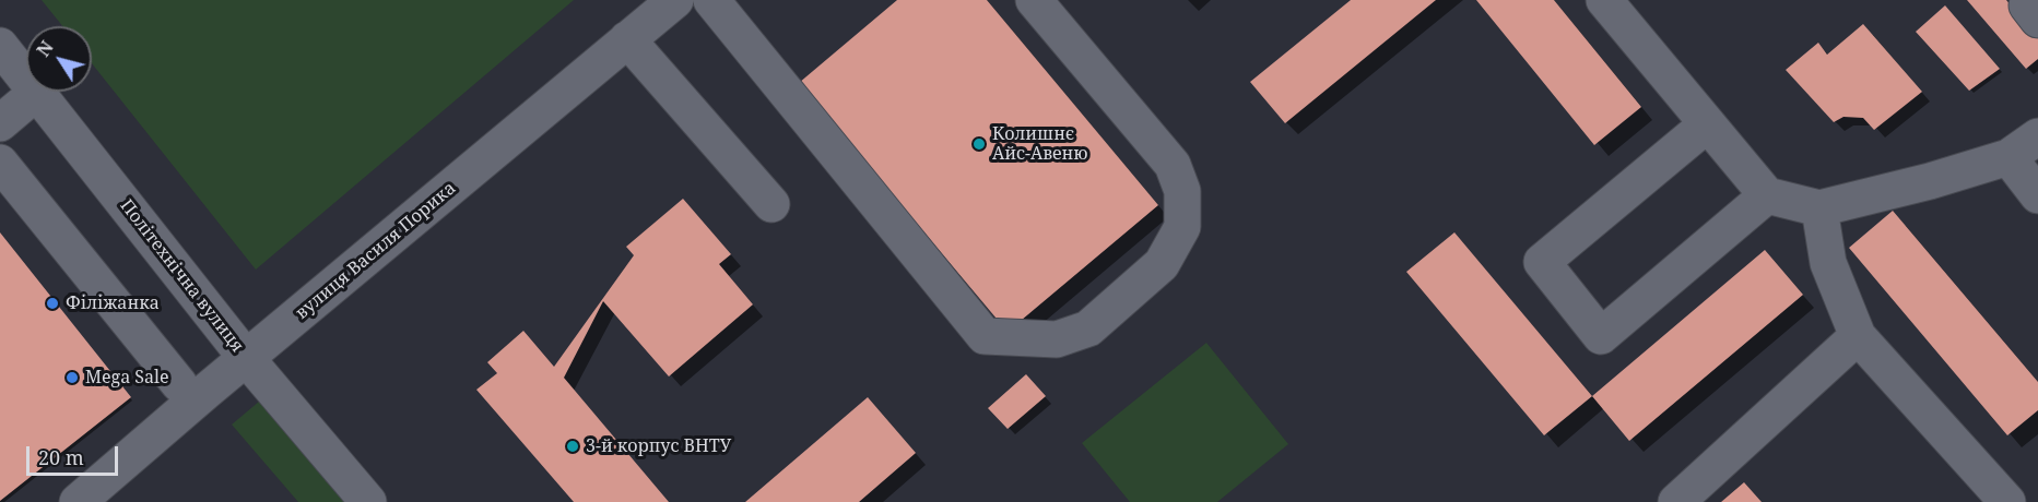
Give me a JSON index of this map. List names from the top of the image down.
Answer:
{
  "streets": {
    "street": ["вулиця Василя Порика", "Політехнічна вулиця"]
  },
  "crossings": [
    ["вулиця Василя Порика", "Політехнічна вулиця"]
  ],
  "places": [
    "Колишнє Айс-Авеню",
    "Філіжанка",
    "Mega Sale",
    "3-й корпус ВНТУ"
  ],
  "scale_bar": "20 m",
  "north": "top left"
}
